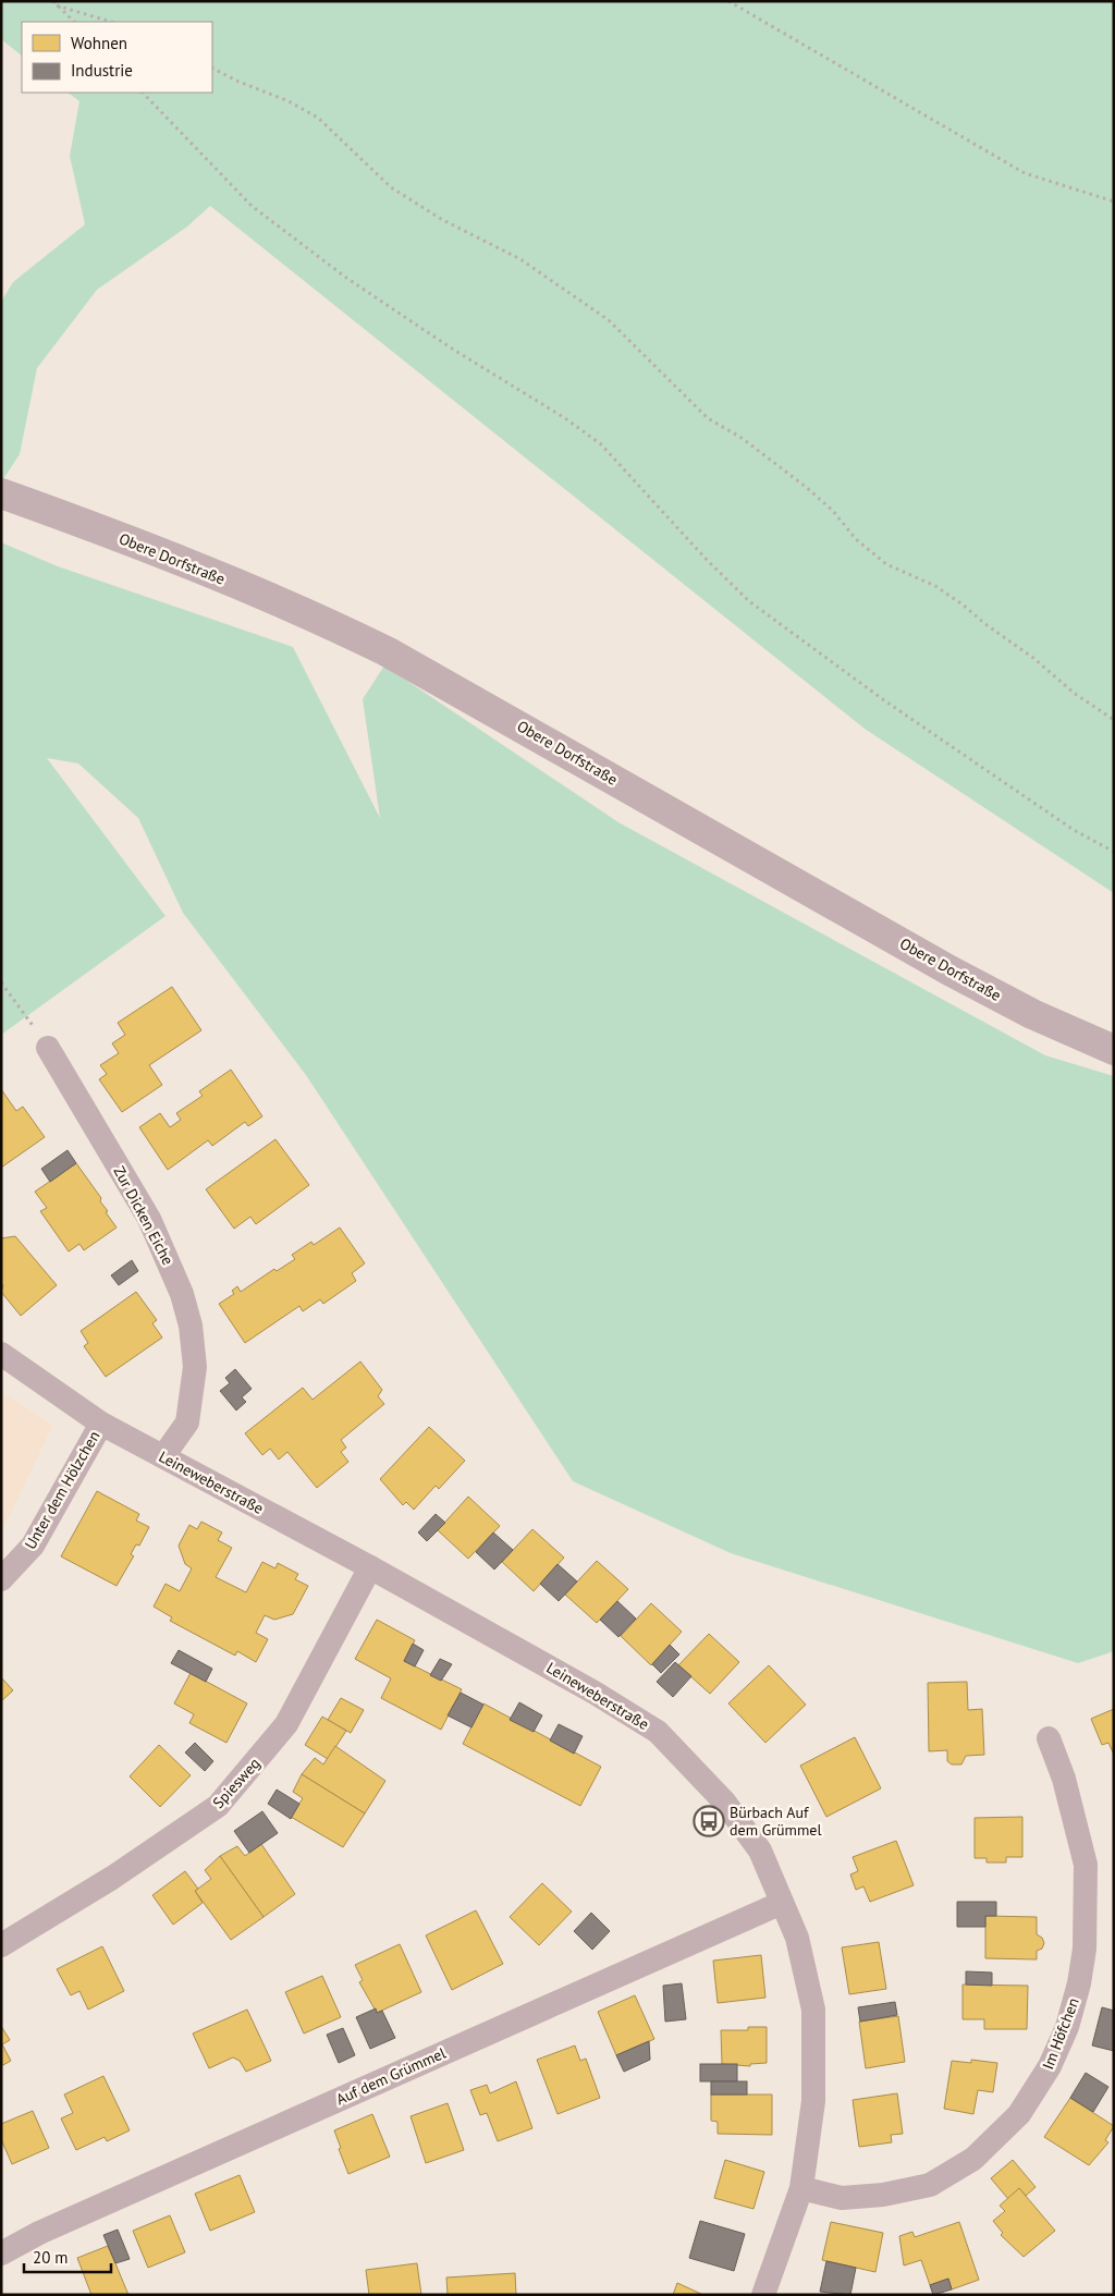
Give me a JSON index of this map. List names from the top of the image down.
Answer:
{
  "streets": {
    "street": [
      "Obere Dorfstraße",
      "Zur Dicken Eiche",
      "Leineweberstraße",
      "Unter dem Hölzchen",
      "Spiesweg",
      "Im Höfchen",
      "Auf dem Grümmel"
    ]
  },
  "crossings": [
    ["Zur Dicken Eiche", "Leineweberstraße"],
    ["Leineweberstraße", "Unter dem Hölzchen"],
    ["Leineweberstraße", "Spiesweg"],
    ["Leineweberstraße", "Im Höfchen"],
    ["Leineweberstraße", "Auf dem Grümmel"]
  ],
  "places": {
    "bus stop": ["Bürbach Auf dem Grümmel"]
  },
  "legend": ["Wohnen", "Industrie"],
  "scale_bar": "20 m"
}
